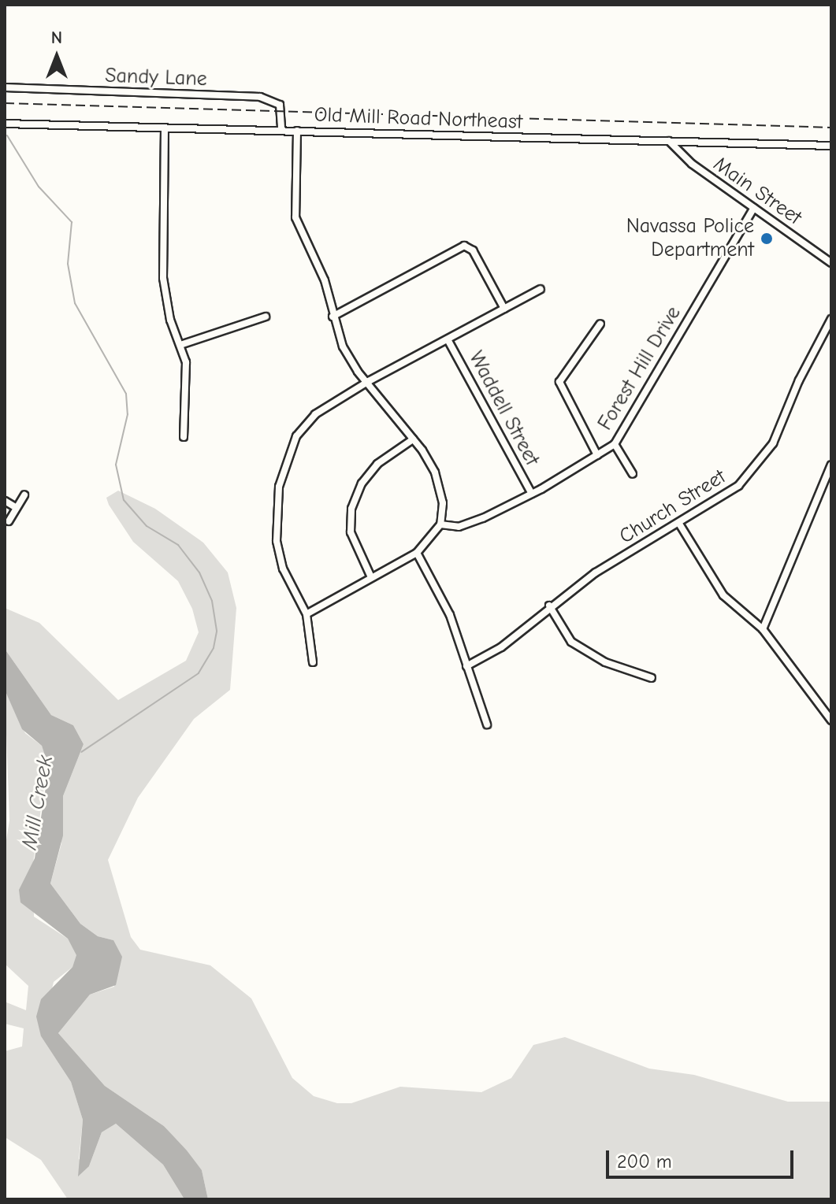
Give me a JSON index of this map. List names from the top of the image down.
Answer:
{
  "streets": {
    "street": [
      "Sandy Lane",
      "Old Mill Road Northeast",
      "Main Street",
      "Forest Hill Drive",
      "Waddell Street",
      "Church Street"
    ]
  },
  "crossings": [
    ["Sandy Lane", "Old Mill Road Northeast"],
    ["Old Mill Road Northeast", "Main Street"],
    ["Main Street", "Forest Hill Drive"],
    ["Forest Hill Drive", "Waddell Street"]
  ],
  "water": ["Mill Creek"],
  "places": ["Navassa Police Department"],
  "scale_bar": "200 m",
  "north": "top"
}
